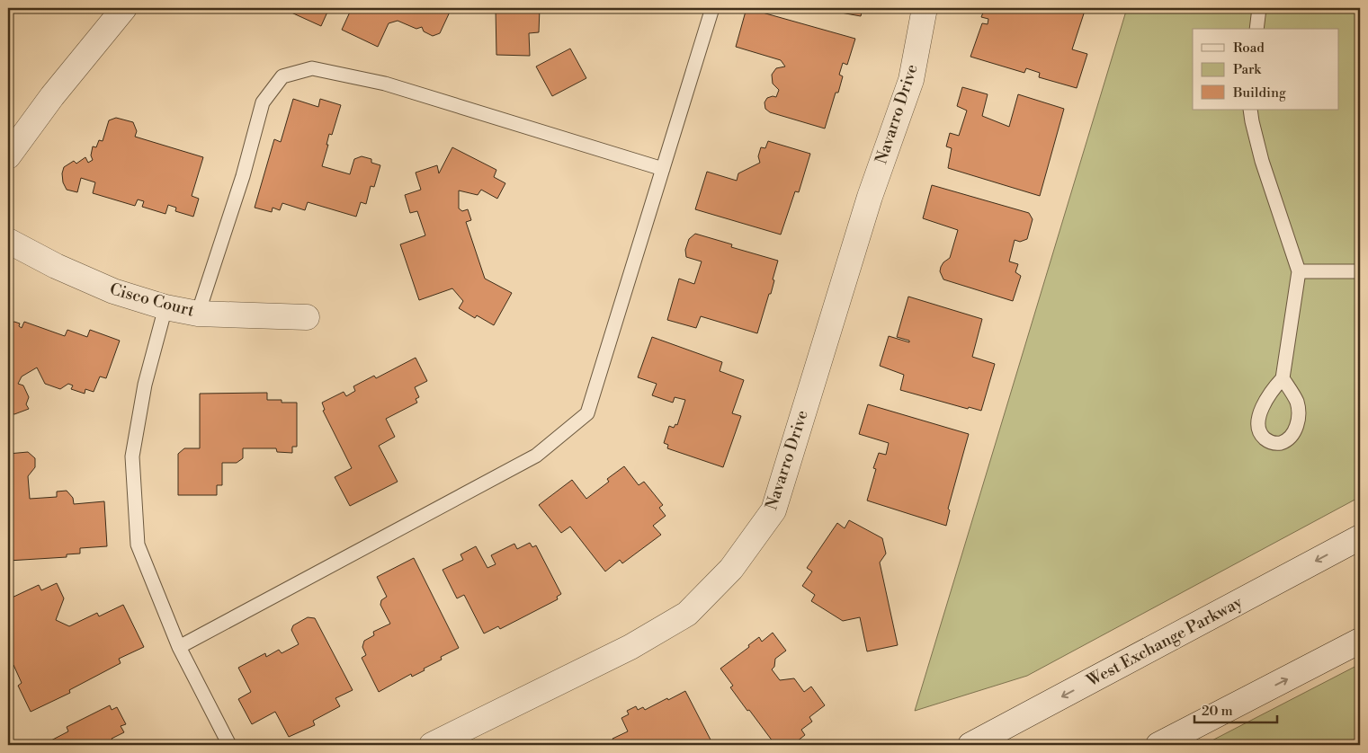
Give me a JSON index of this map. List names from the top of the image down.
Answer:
{
  "streets": {
    "street": ["Navarro Drive", "Cisco Court", "West Exchange Parkway"]
  },
  "legend": ["Road", "Park", "Building"],
  "scale_bar": "20 m"
}
